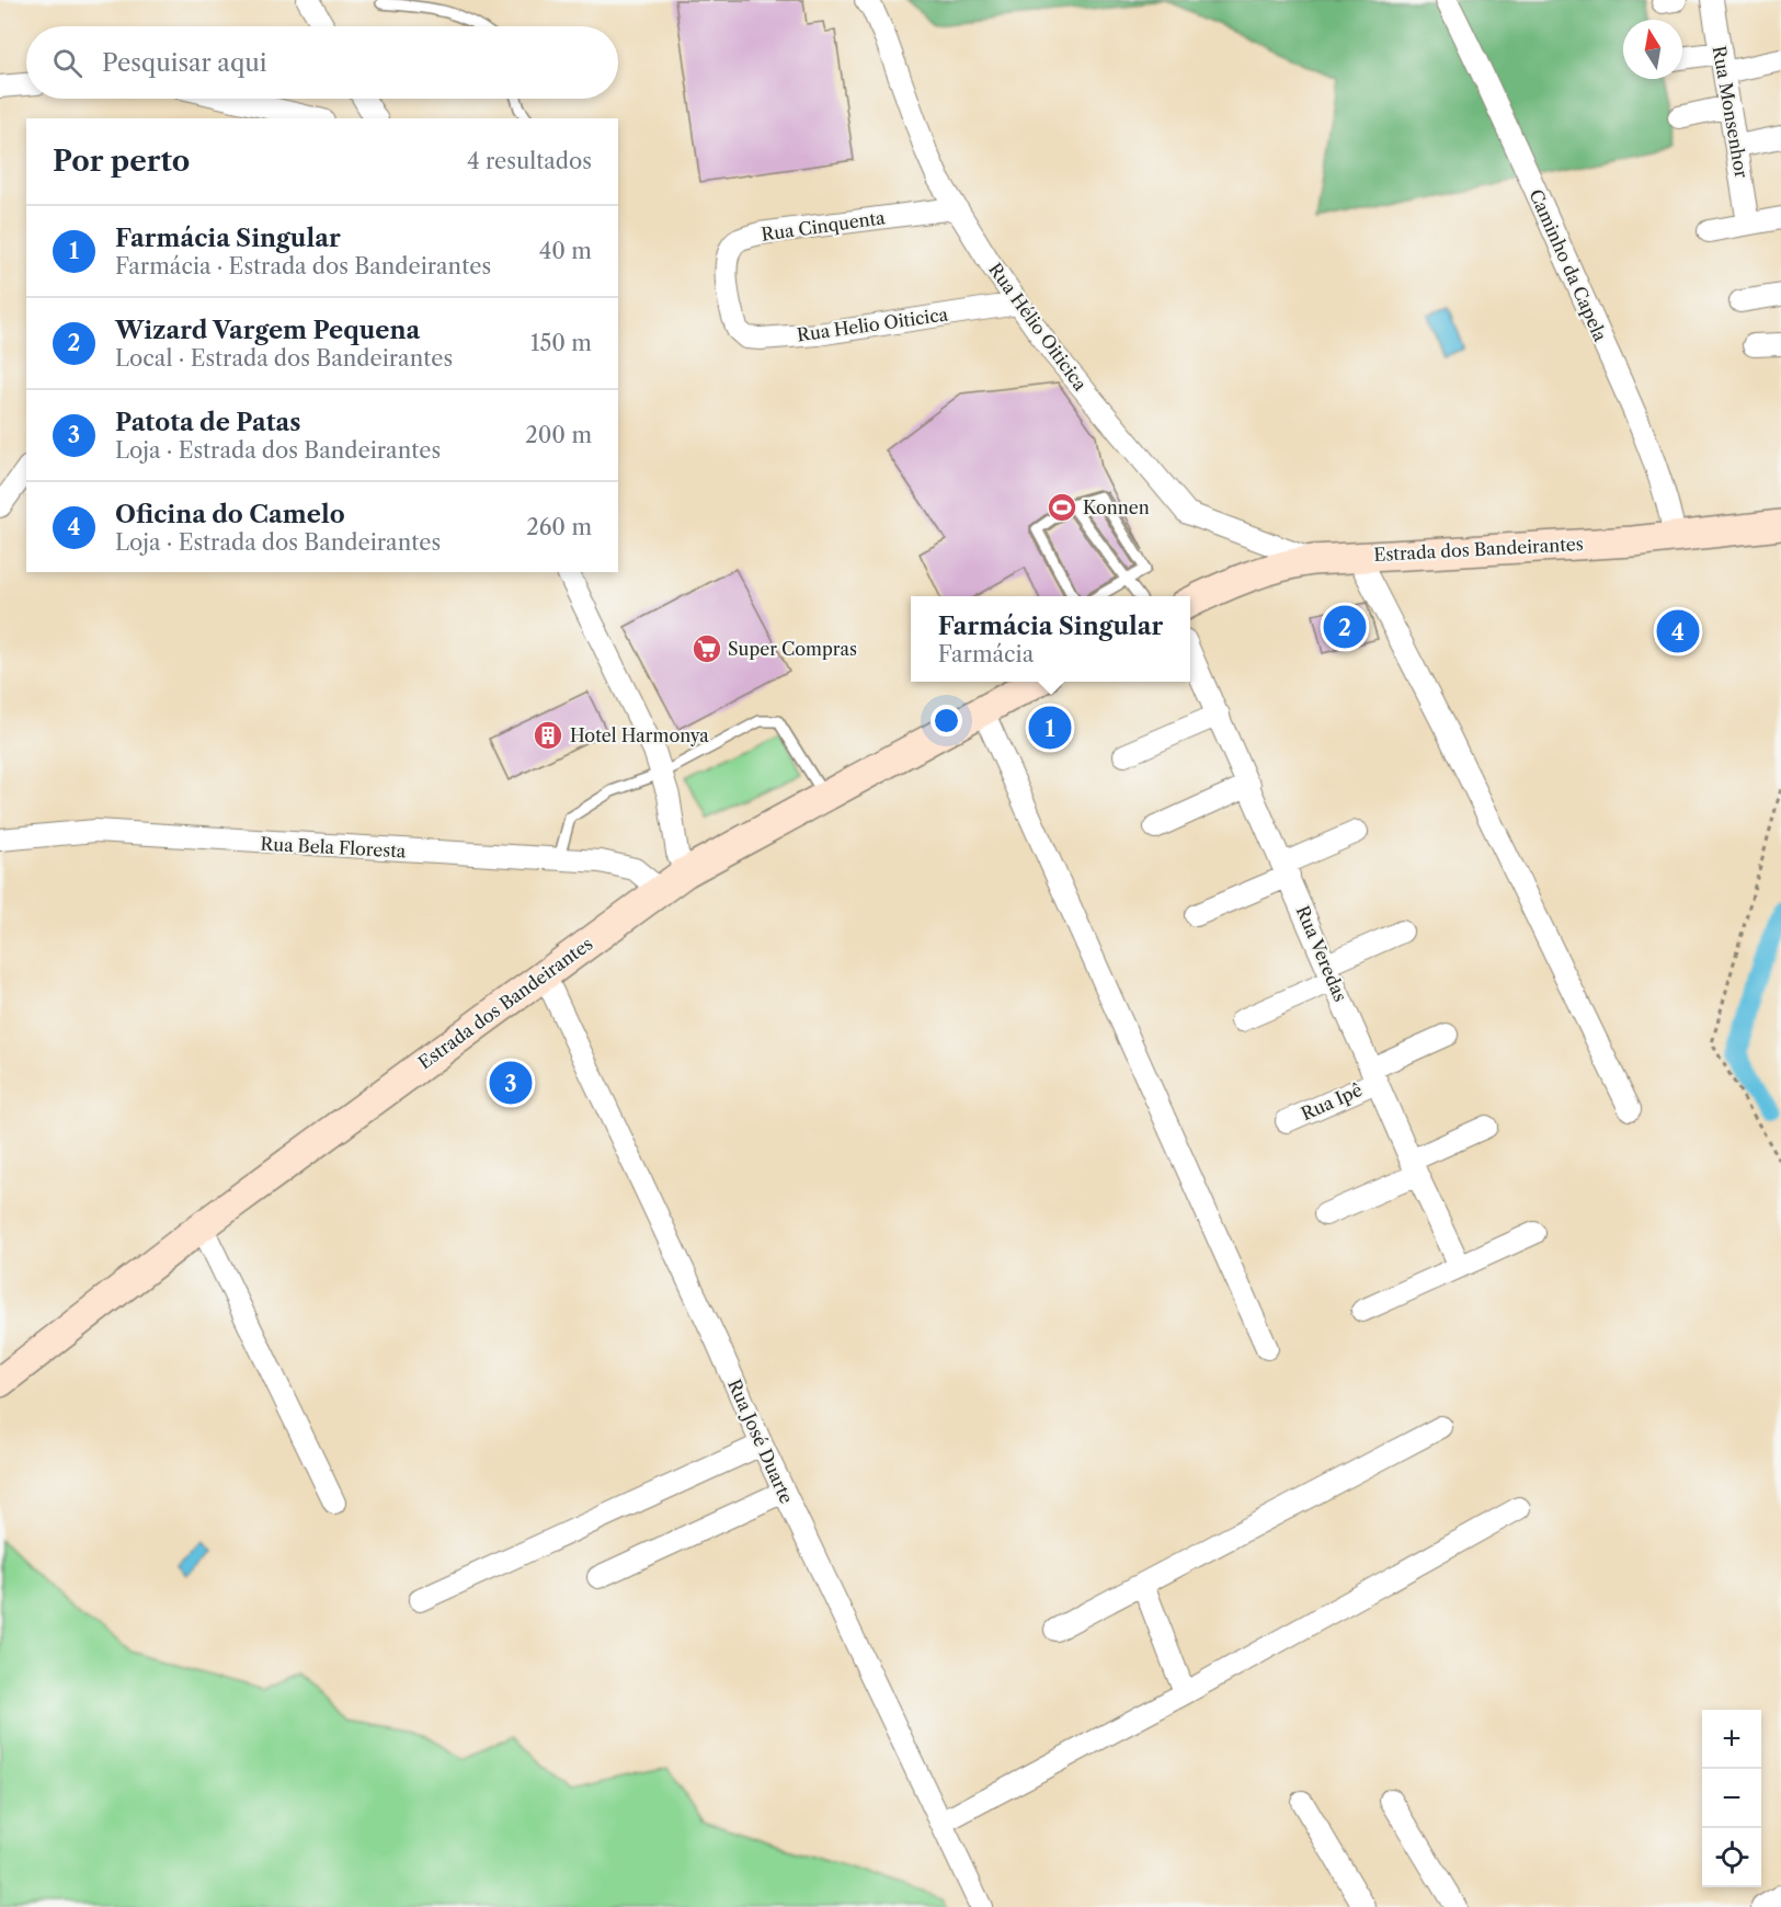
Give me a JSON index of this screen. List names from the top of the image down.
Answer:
{
  "streets": {
    "main road": ["Estrada dos Bandeirantes"],
    "street": [
      "Rua Monsenhor",
      "Rua Cinquenta",
      "Caminho da Capela",
      "Rua Helio Oiticica",
      "Rua Hélio Oiticica",
      "Rua Bela Floresta",
      "Rua Veredas",
      "Rua Ipê",
      "Rua José Duarte"
    ]
  },
  "crossings": [
    ["Rua Cinquenta", "Rua Helio Oiticica"],
    ["Rua Cinquenta", "Rua Hélio Oiticica"],
    ["Caminho da Capela", "Estrada dos Bandeirantes"],
    ["Rua Helio Oiticica", "Rua Hélio Oiticica"],
    ["Rua Hélio Oiticica", "Estrada dos Bandeirantes"],
    ["Estrada dos Bandeirantes", "Rua Bela Floresta"],
    ["Estrada dos Bandeirantes", "Rua José Duarte"],
    ["Rua Veredas", "Rua Ipê"]
  ],
  "places": {
    "sports": ["Konnen"],
    "supermarket": ["Super Compras"],
    "building": ["Hotel Harmonya"]
  },
  "north": "top",
  "page": {
    "search": "Pesquisar aqui",
    "heading": ["Por perto", "4 resultados"],
    "list": [
      {
        "mark": "1",
        "name": "Farmácia Singular",
        "note": "Farmácia · Estrada dos Bandeirantes",
        "value": "40 m"
      },
      {
        "mark": "2",
        "name": "Wizard Vargem Pequena",
        "note": "Local · Estrada dos Bandeirantes",
        "value": "150 m"
      },
      {
        "mark": "3",
        "name": "Patota de Patas",
        "note": "Loja · Estrada dos Bandeirantes",
        "value": "200 m"
      },
      {
        "mark": "4",
        "name": "Oficina do Camelo",
        "note": "Loja · Estrada dos Bandeirantes",
        "value": "260 m"
      }
    ],
    "popup": ["Farmácia Singular", "Farmácia"],
    "pins": [
      "2",
      "4",
      "1",
      "3"
    ],
    "map_buttons": ["+", "−"]
  }
}
